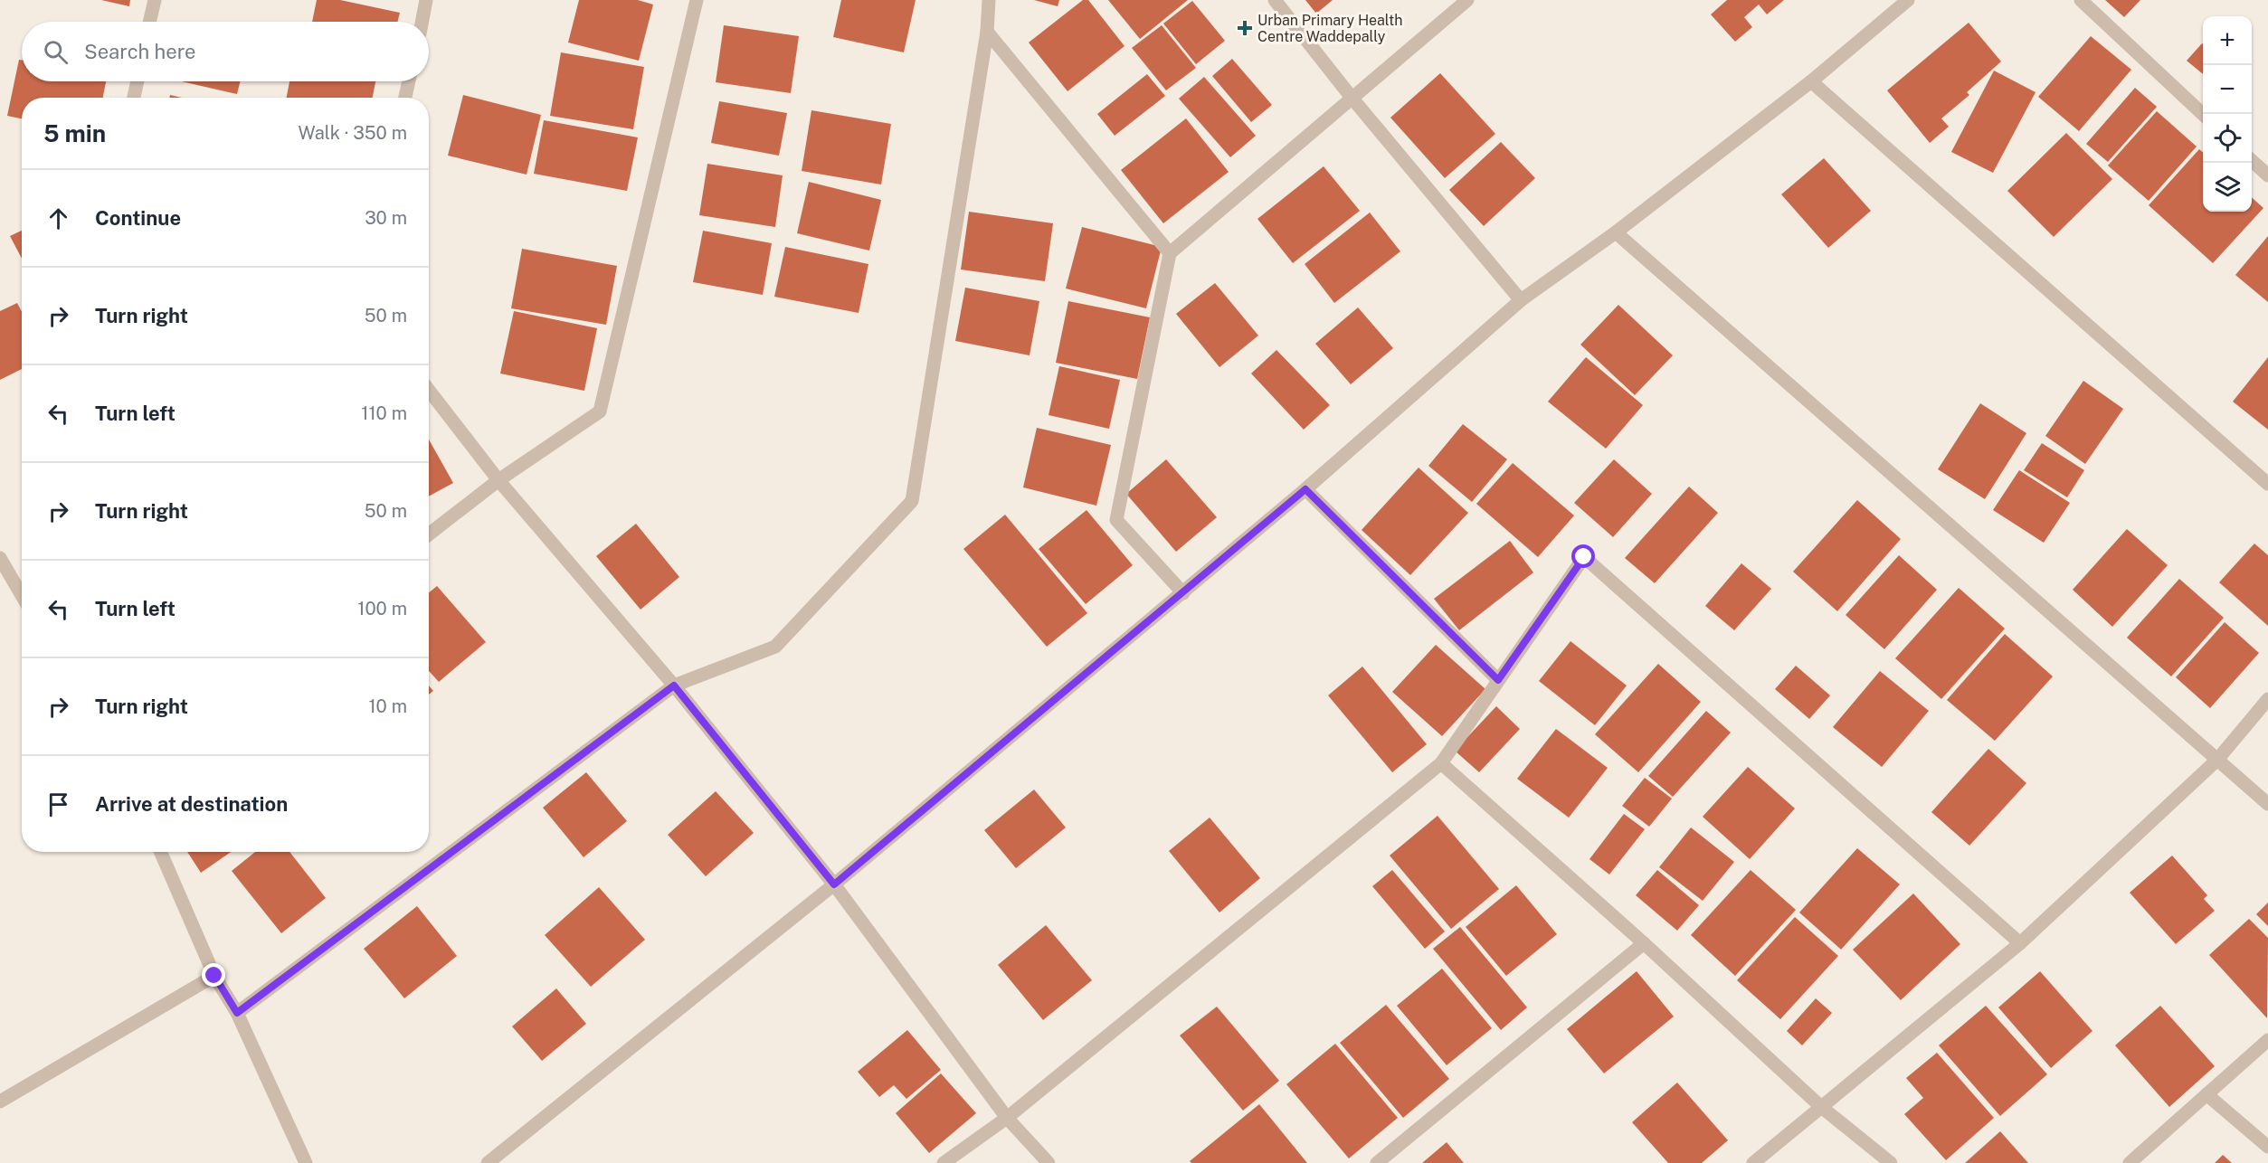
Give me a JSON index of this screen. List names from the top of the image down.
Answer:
{
  "places": {
    "health": ["Urban Primary Health Centre Waddepally"]
  },
  "page": {
    "map_buttons": ["+", "−"],
    "search": "Search here",
    "heading": ["5 min", "Walk · 350 m"],
    "list": [
      ["Continue", "30 m"],
      ["Turn right", "50 m"],
      ["Turn left", "110 m"],
      ["Turn right", "50 m"],
      ["Turn left", "100 m"],
      ["Turn right", "10 m"],
      "Arrive at destination"
    ]
  }
}
